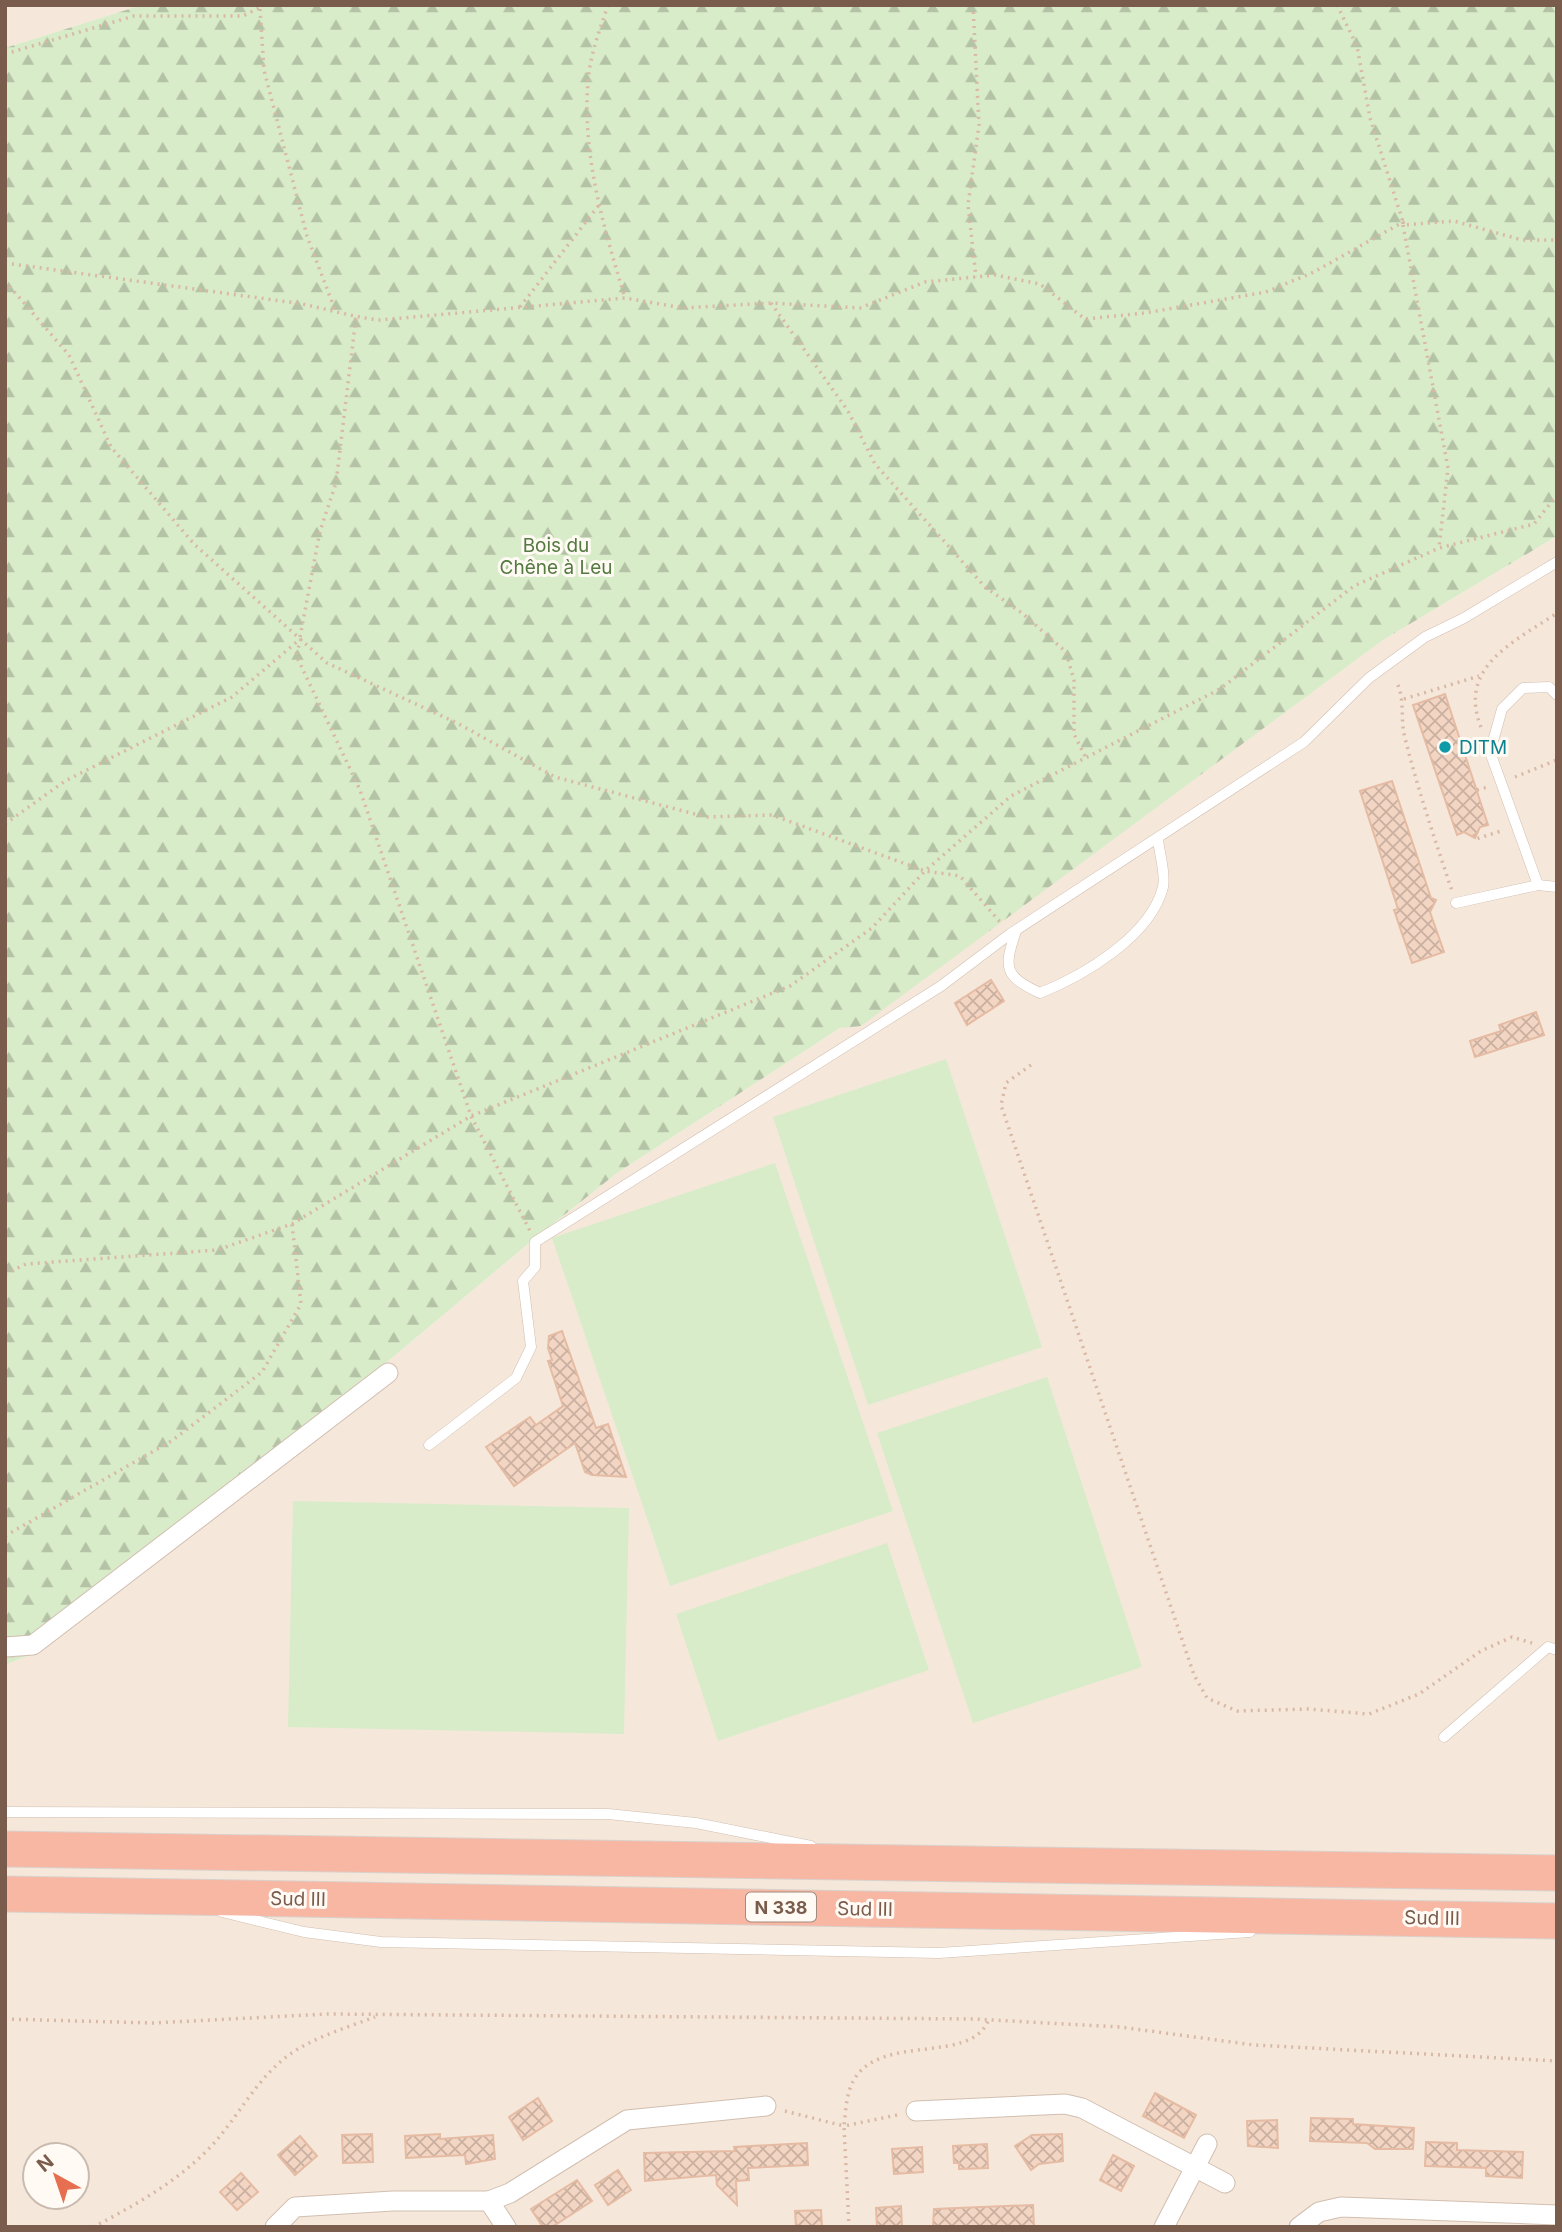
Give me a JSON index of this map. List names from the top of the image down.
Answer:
{
  "streets": {
    "highway": ["Sud III", "N 338"]
  },
  "parks": ["Bois du Chêne à Leu"],
  "places": ["DITM"],
  "north": "top left"
}
